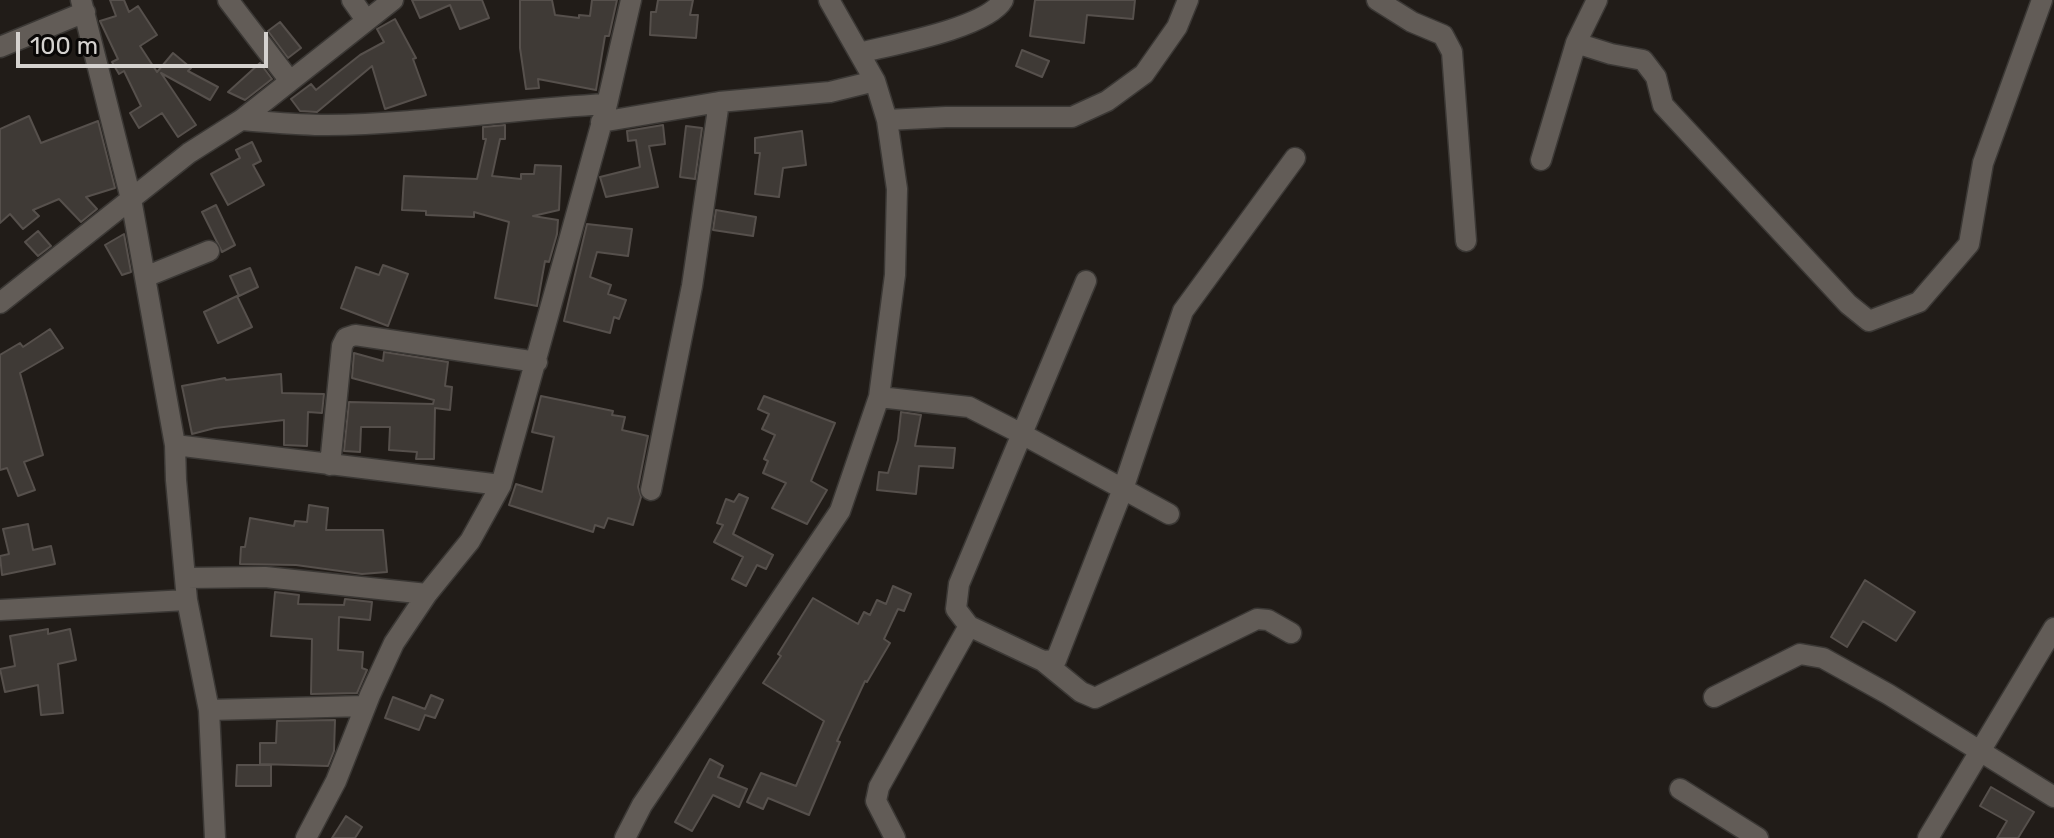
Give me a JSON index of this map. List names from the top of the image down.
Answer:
{
  "scale_bar": "100 m"
}
